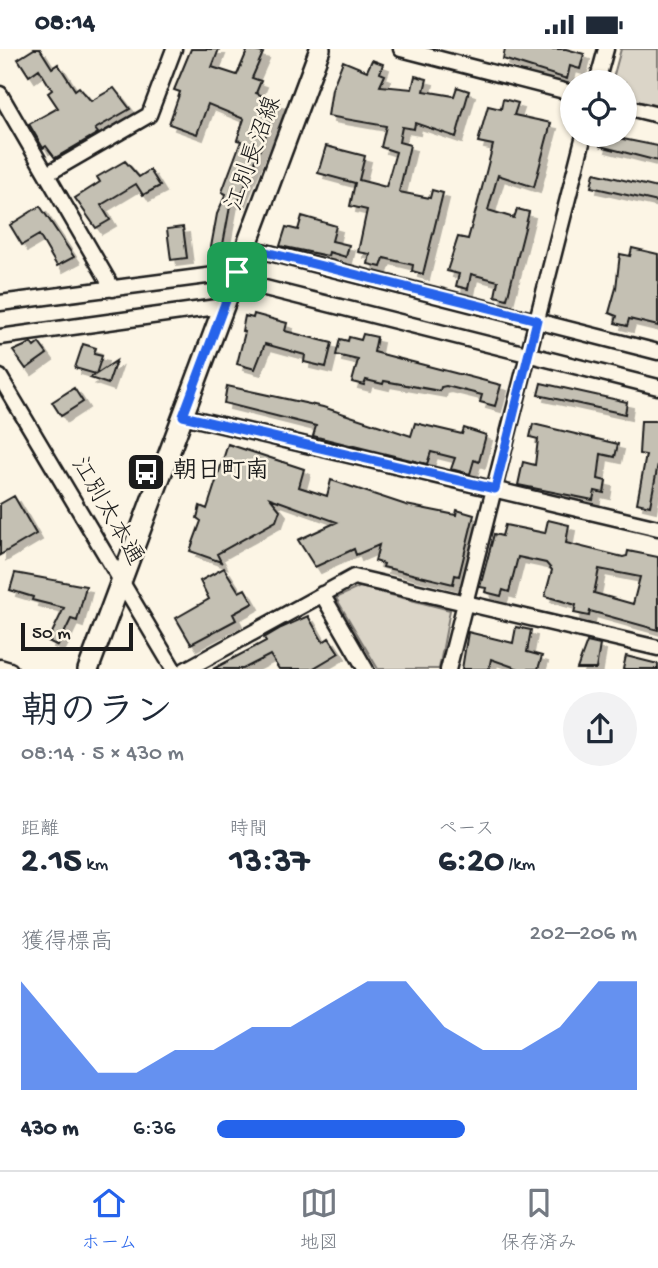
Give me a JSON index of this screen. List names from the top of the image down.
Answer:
{
  "streets": {
    "main road": ["江別長沼線"],
    "street": ["江別太本通"]
  },
  "crossings": [
    ["江別長沼線", "江別太本通"]
  ],
  "places": {
    "bus stop": ["朝日町南"]
  },
  "scale_bar": "50 m",
  "page": {
    "status": "08:14",
    "scale": "50 m",
    "heading": ["朝のラン", "08:14 · 5 × 430 m"],
    "stats": [
      ["距離", "2.15 km"],
      ["時間", "13:37"],
      ["ペース", "6:20 /km"]
    ],
    "chart": ["獲得標高", "202–206 m"],
    "list": [
      {
        "name": "430 m",
        "note": "6:36"
      }
    ],
    "tabs": ["ホーム", "地図", "保存済み"]
  }
}
